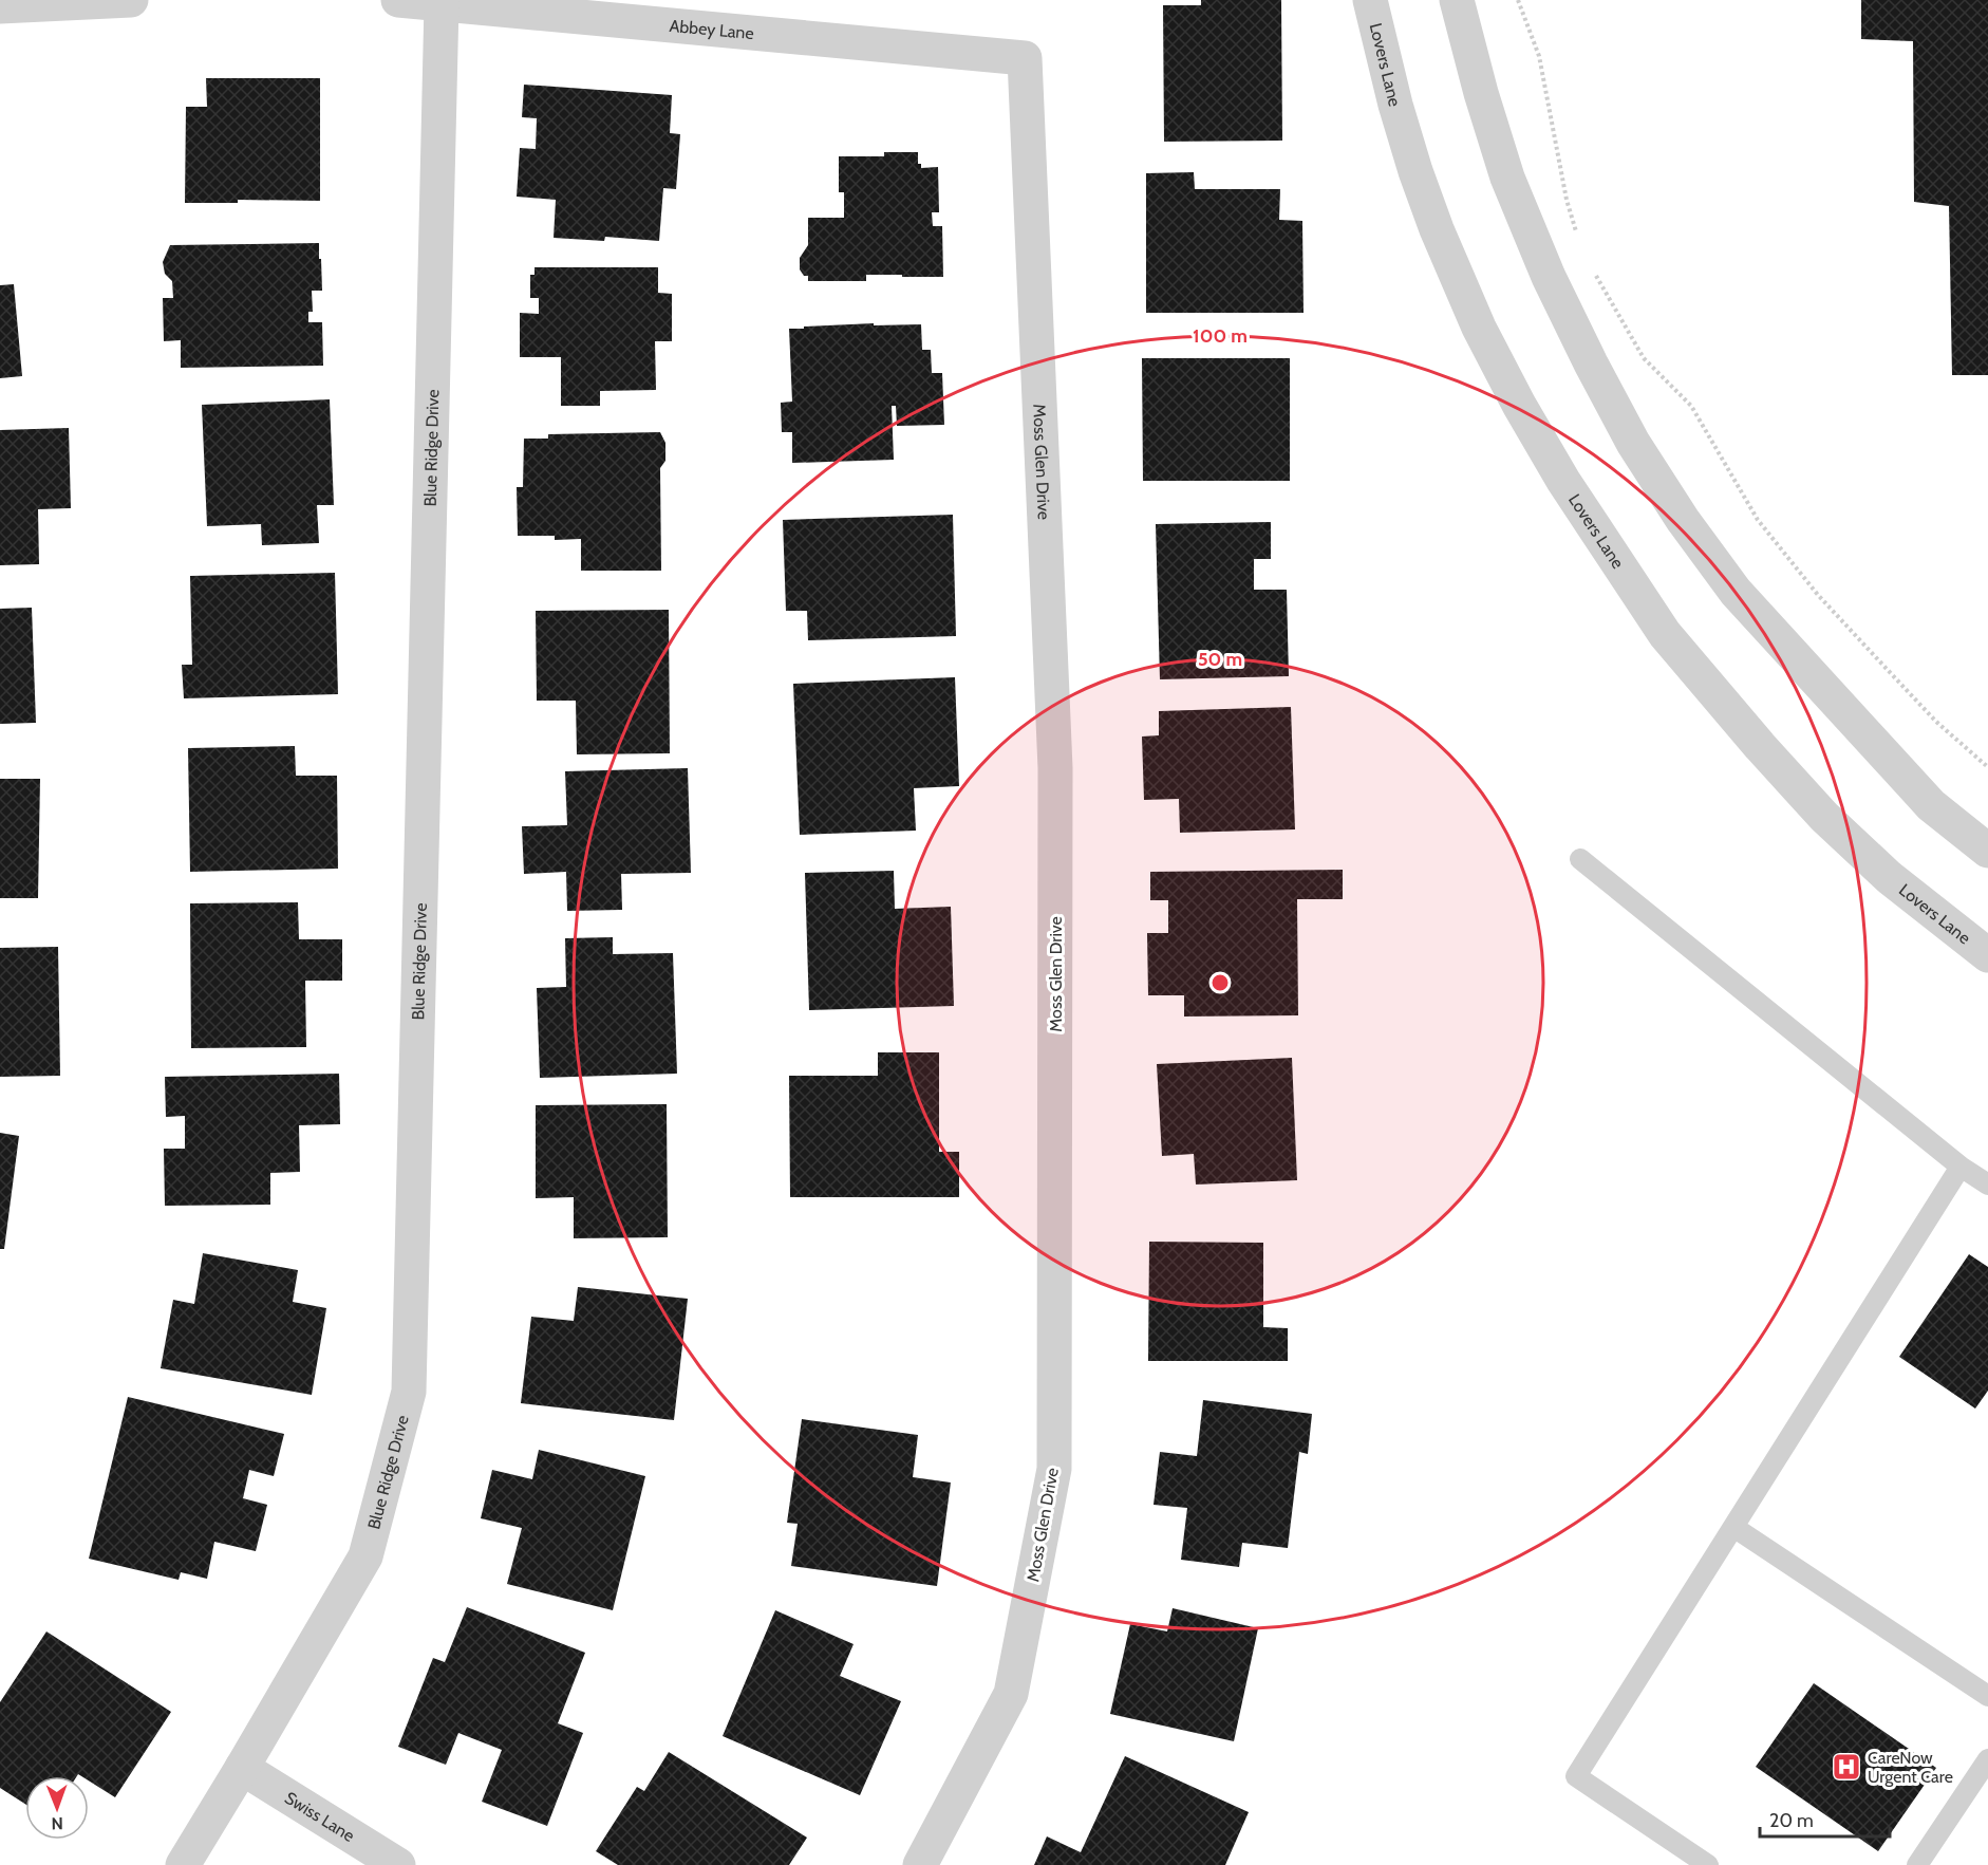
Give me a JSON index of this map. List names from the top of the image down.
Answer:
{
  "streets": {
    "street": [
      "Abbey Lane",
      "Lovers Lane",
      "Blue Ridge Drive",
      "Moss Glen Drive",
      "Swiss Lane"
    ]
  },
  "crossings": [
    ["Abbey Lane", "Blue Ridge Drive"],
    ["Abbey Lane", "Moss Glen Drive"],
    ["Blue Ridge Drive", "Swiss Lane"]
  ],
  "places": {
    "hospital": ["CareNow Urgent Care"]
  },
  "scale_bar": "20 m",
  "north": "bottom",
  "rings": ["100 m", "50 m"]
}
